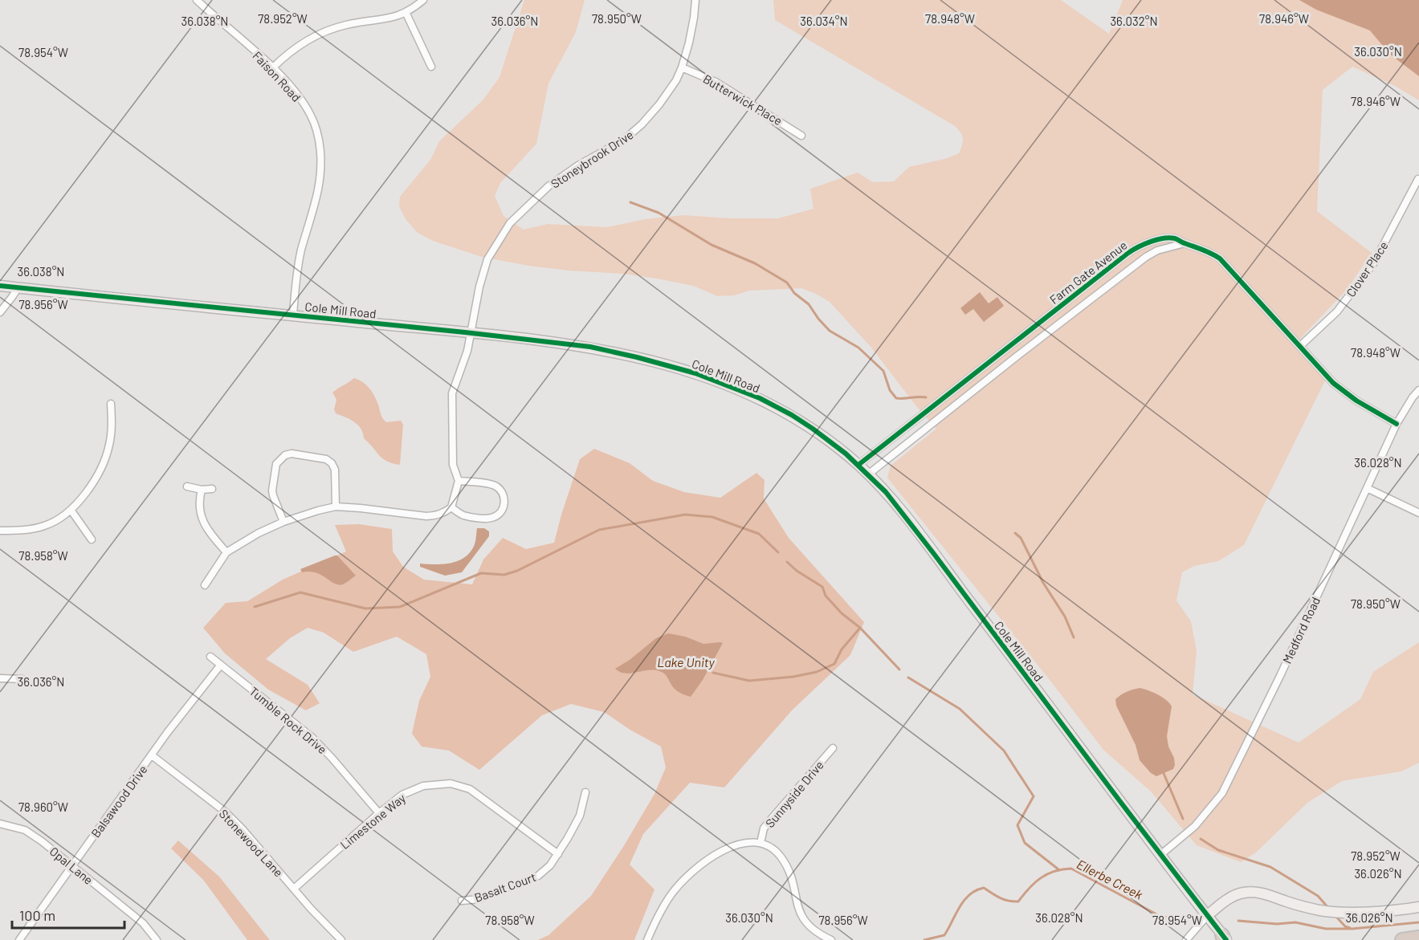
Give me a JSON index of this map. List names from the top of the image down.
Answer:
{
  "streets": {
    "street": [
      "Faison Road",
      "Butterwick Place",
      "Stoneybrook Drive",
      "Clover Place",
      "Farm Gate Avenue",
      "Cole Mill Road",
      "Medford Road",
      "Tumble Rock Drive",
      "Sunnyside Drive",
      "Balsawood Drive",
      "Limestone Way",
      "Stonewood Lane",
      "Opal Lane",
      "Basalt Court"
    ]
  },
  "crossings": [
    ["Faison Road", "Cole Mill Road"],
    ["Butterwick Place", "Stoneybrook Drive"],
    ["Stoneybrook Drive", "Cole Mill Road"],
    ["Clover Place", "Farm Gate Avenue"],
    ["Farm Gate Avenue", "Cole Mill Road"],
    ["Farm Gate Avenue", "Medford Road"],
    ["Cole Mill Road", "Medford Road"],
    ["Tumble Rock Drive", "Balsawood Drive"],
    ["Tumble Rock Drive", "Limestone Way"],
    ["Balsawood Drive", "Stonewood Lane"],
    ["Balsawood Drive", "Opal Lane"],
    ["Limestone Way", "Stonewood Lane"],
    ["Limestone Way", "Basalt Court"]
  ],
  "water": ["Lake Unity", "Ellerbe Creek"],
  "scale_bar": "100 m",
  "coordinates": [
    "78.952°W",
    "78.950°W",
    "78.948°W",
    "78.946°W",
    "36.038°N",
    "36.036°N",
    "36.034°N",
    "36.032°N",
    "36.030°N",
    "78.954°W",
    "78.956°W",
    "36.028°N",
    "78.958°W",
    "78.960°W",
    "36.026°N"
  ]
}
